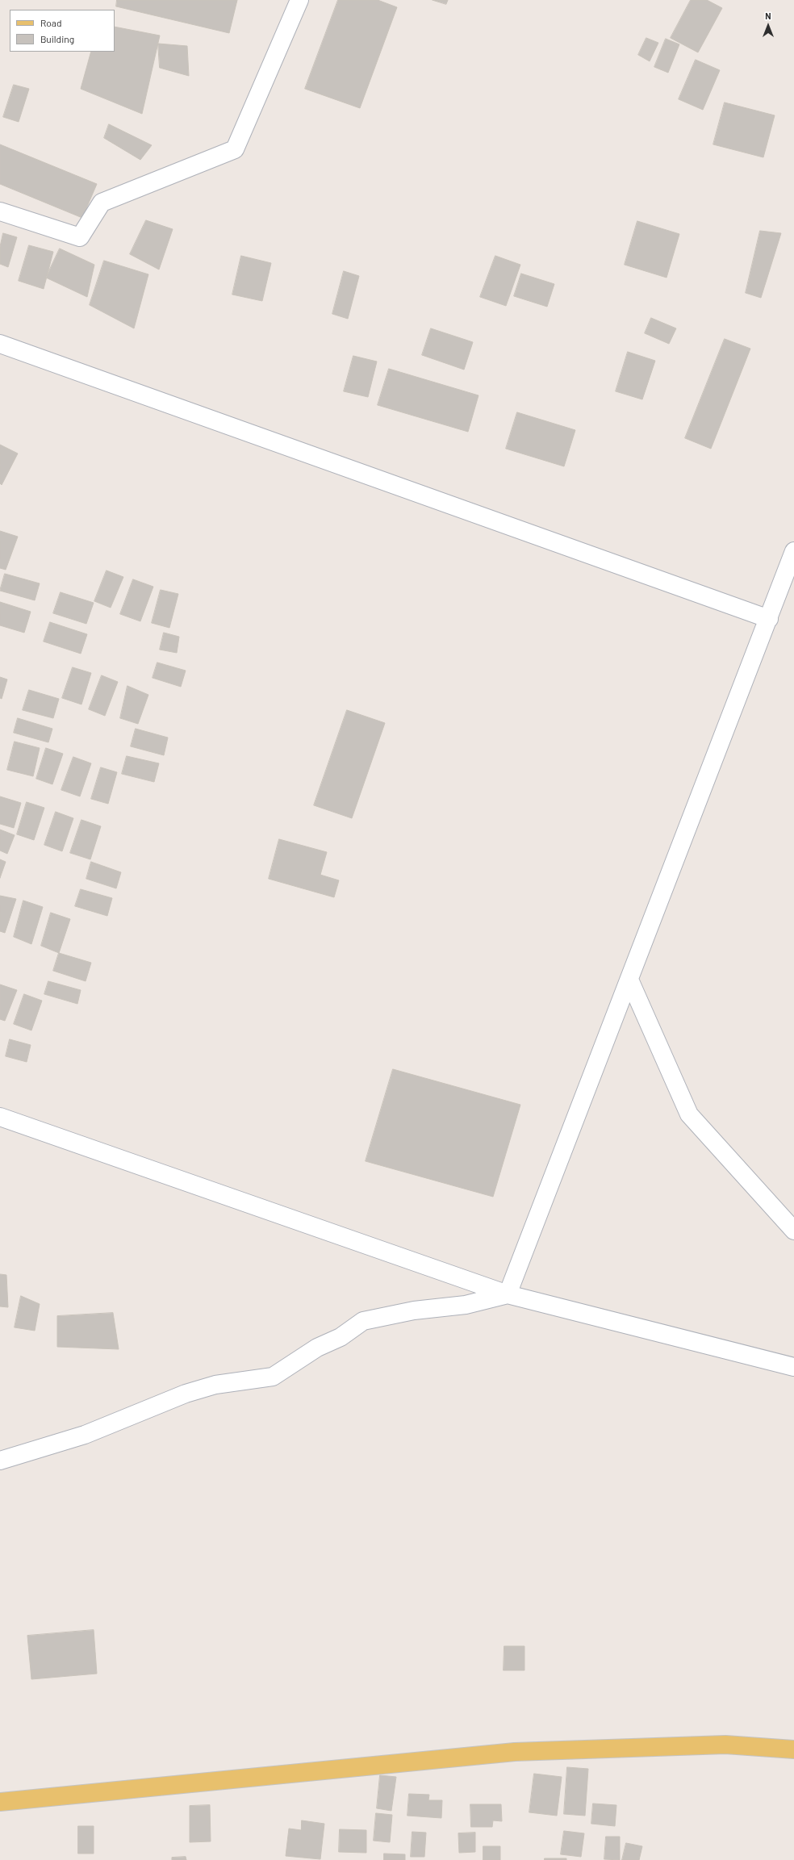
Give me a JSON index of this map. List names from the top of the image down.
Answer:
{
  "legend": ["Road", "Building"],
  "north": "top"
}
